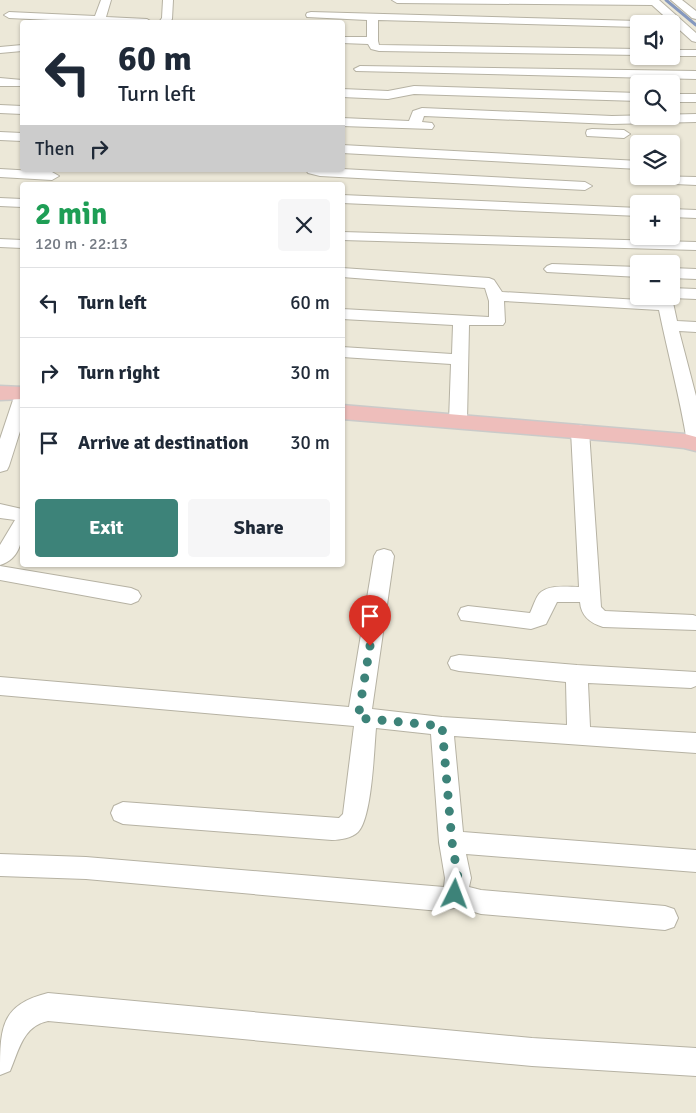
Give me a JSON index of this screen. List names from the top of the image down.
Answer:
{
  "page": {
    "map_buttons": ["+", "−"],
    "turn": ["60 m", "Turn left"],
    "then": "Then",
    "heading": ["2 min", "120 m · 22:13"],
    "list": [
      {
        "name": "Turn left",
        "value": "60 m"
      },
      {
        "name": "Turn right",
        "value": "30 m"
      },
      {
        "name": "Arrive at destination",
        "value": "30 m"
      }
    ],
    "buttons": ["Exit", "Share"]
  }
}
